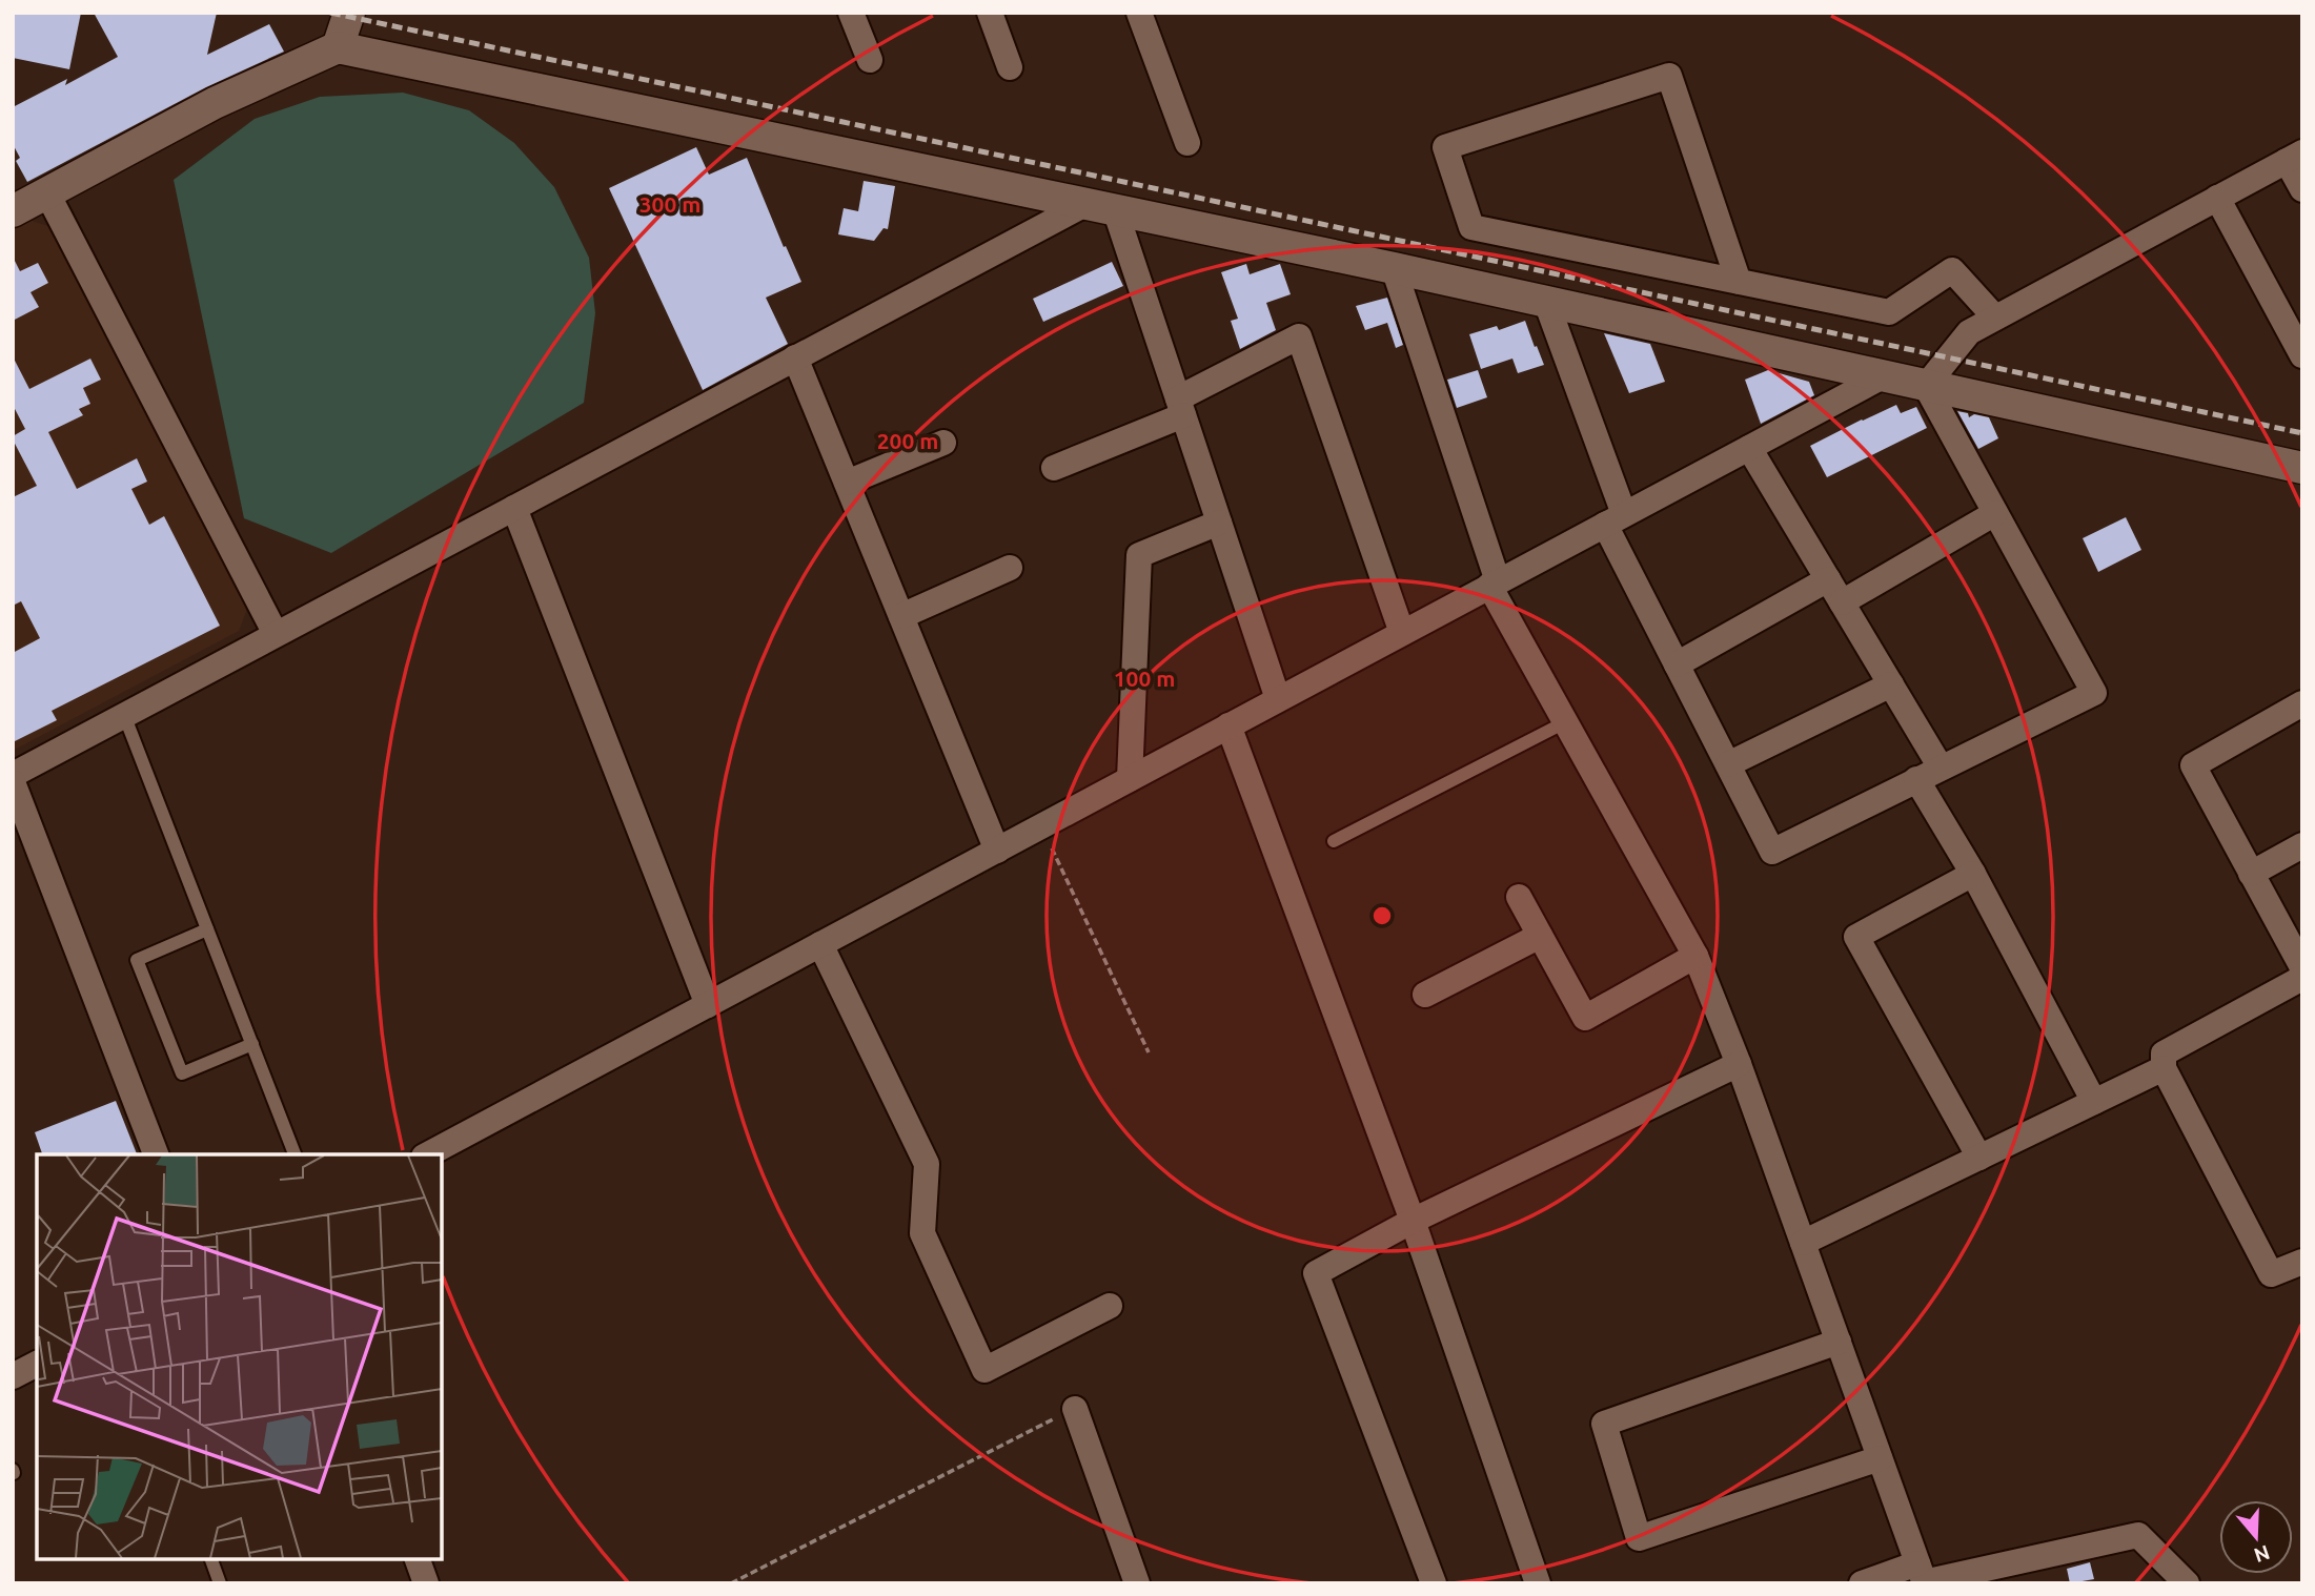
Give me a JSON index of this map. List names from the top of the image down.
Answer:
{
  "north": "bottom",
  "rings": ["300 m", "200 m", "100 m"]
}
